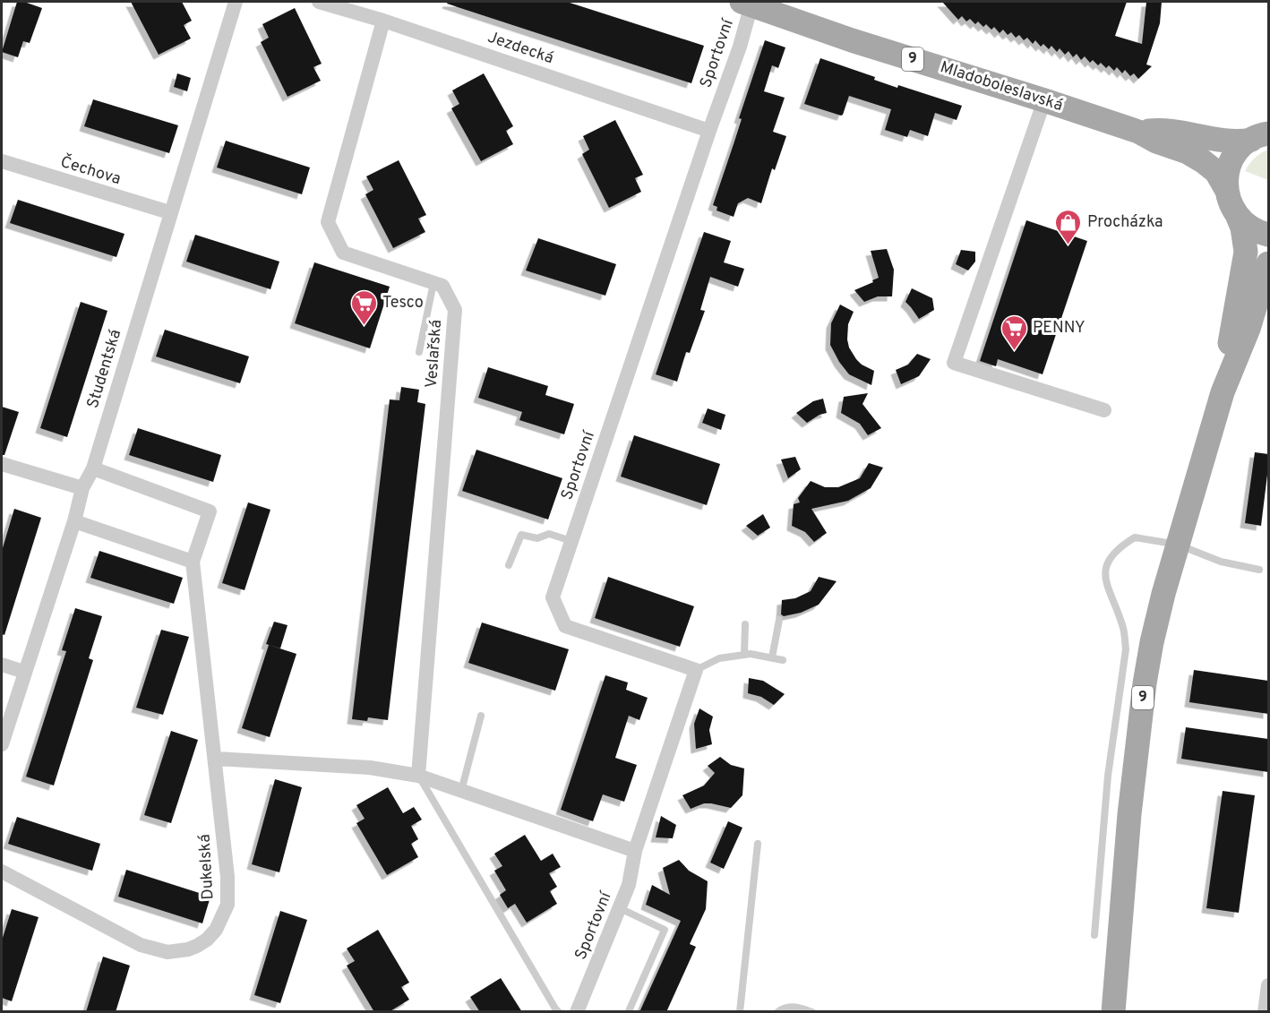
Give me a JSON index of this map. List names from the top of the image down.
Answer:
{
  "streets": {
    "main road": ["9", "Mladoboleslavská"],
    "street": [
      "Jezdecká",
      "Sportovní",
      "Čechova",
      "Veslařská",
      "Studentská",
      "Dukelská"
    ]
  },
  "crossings": [
    ["Jezdecká", "Sportovní"],
    ["Jezdecká", "Veslařská"],
    ["Sportovní", "Mladoboleslavská"],
    ["9", "Mladoboleslavská"],
    ["Čechova", "Studentská"]
  ],
  "places": {
    "shop": ["Procházka"],
    "supermarket": ["Tesco", "PENNY"]
  }
}
